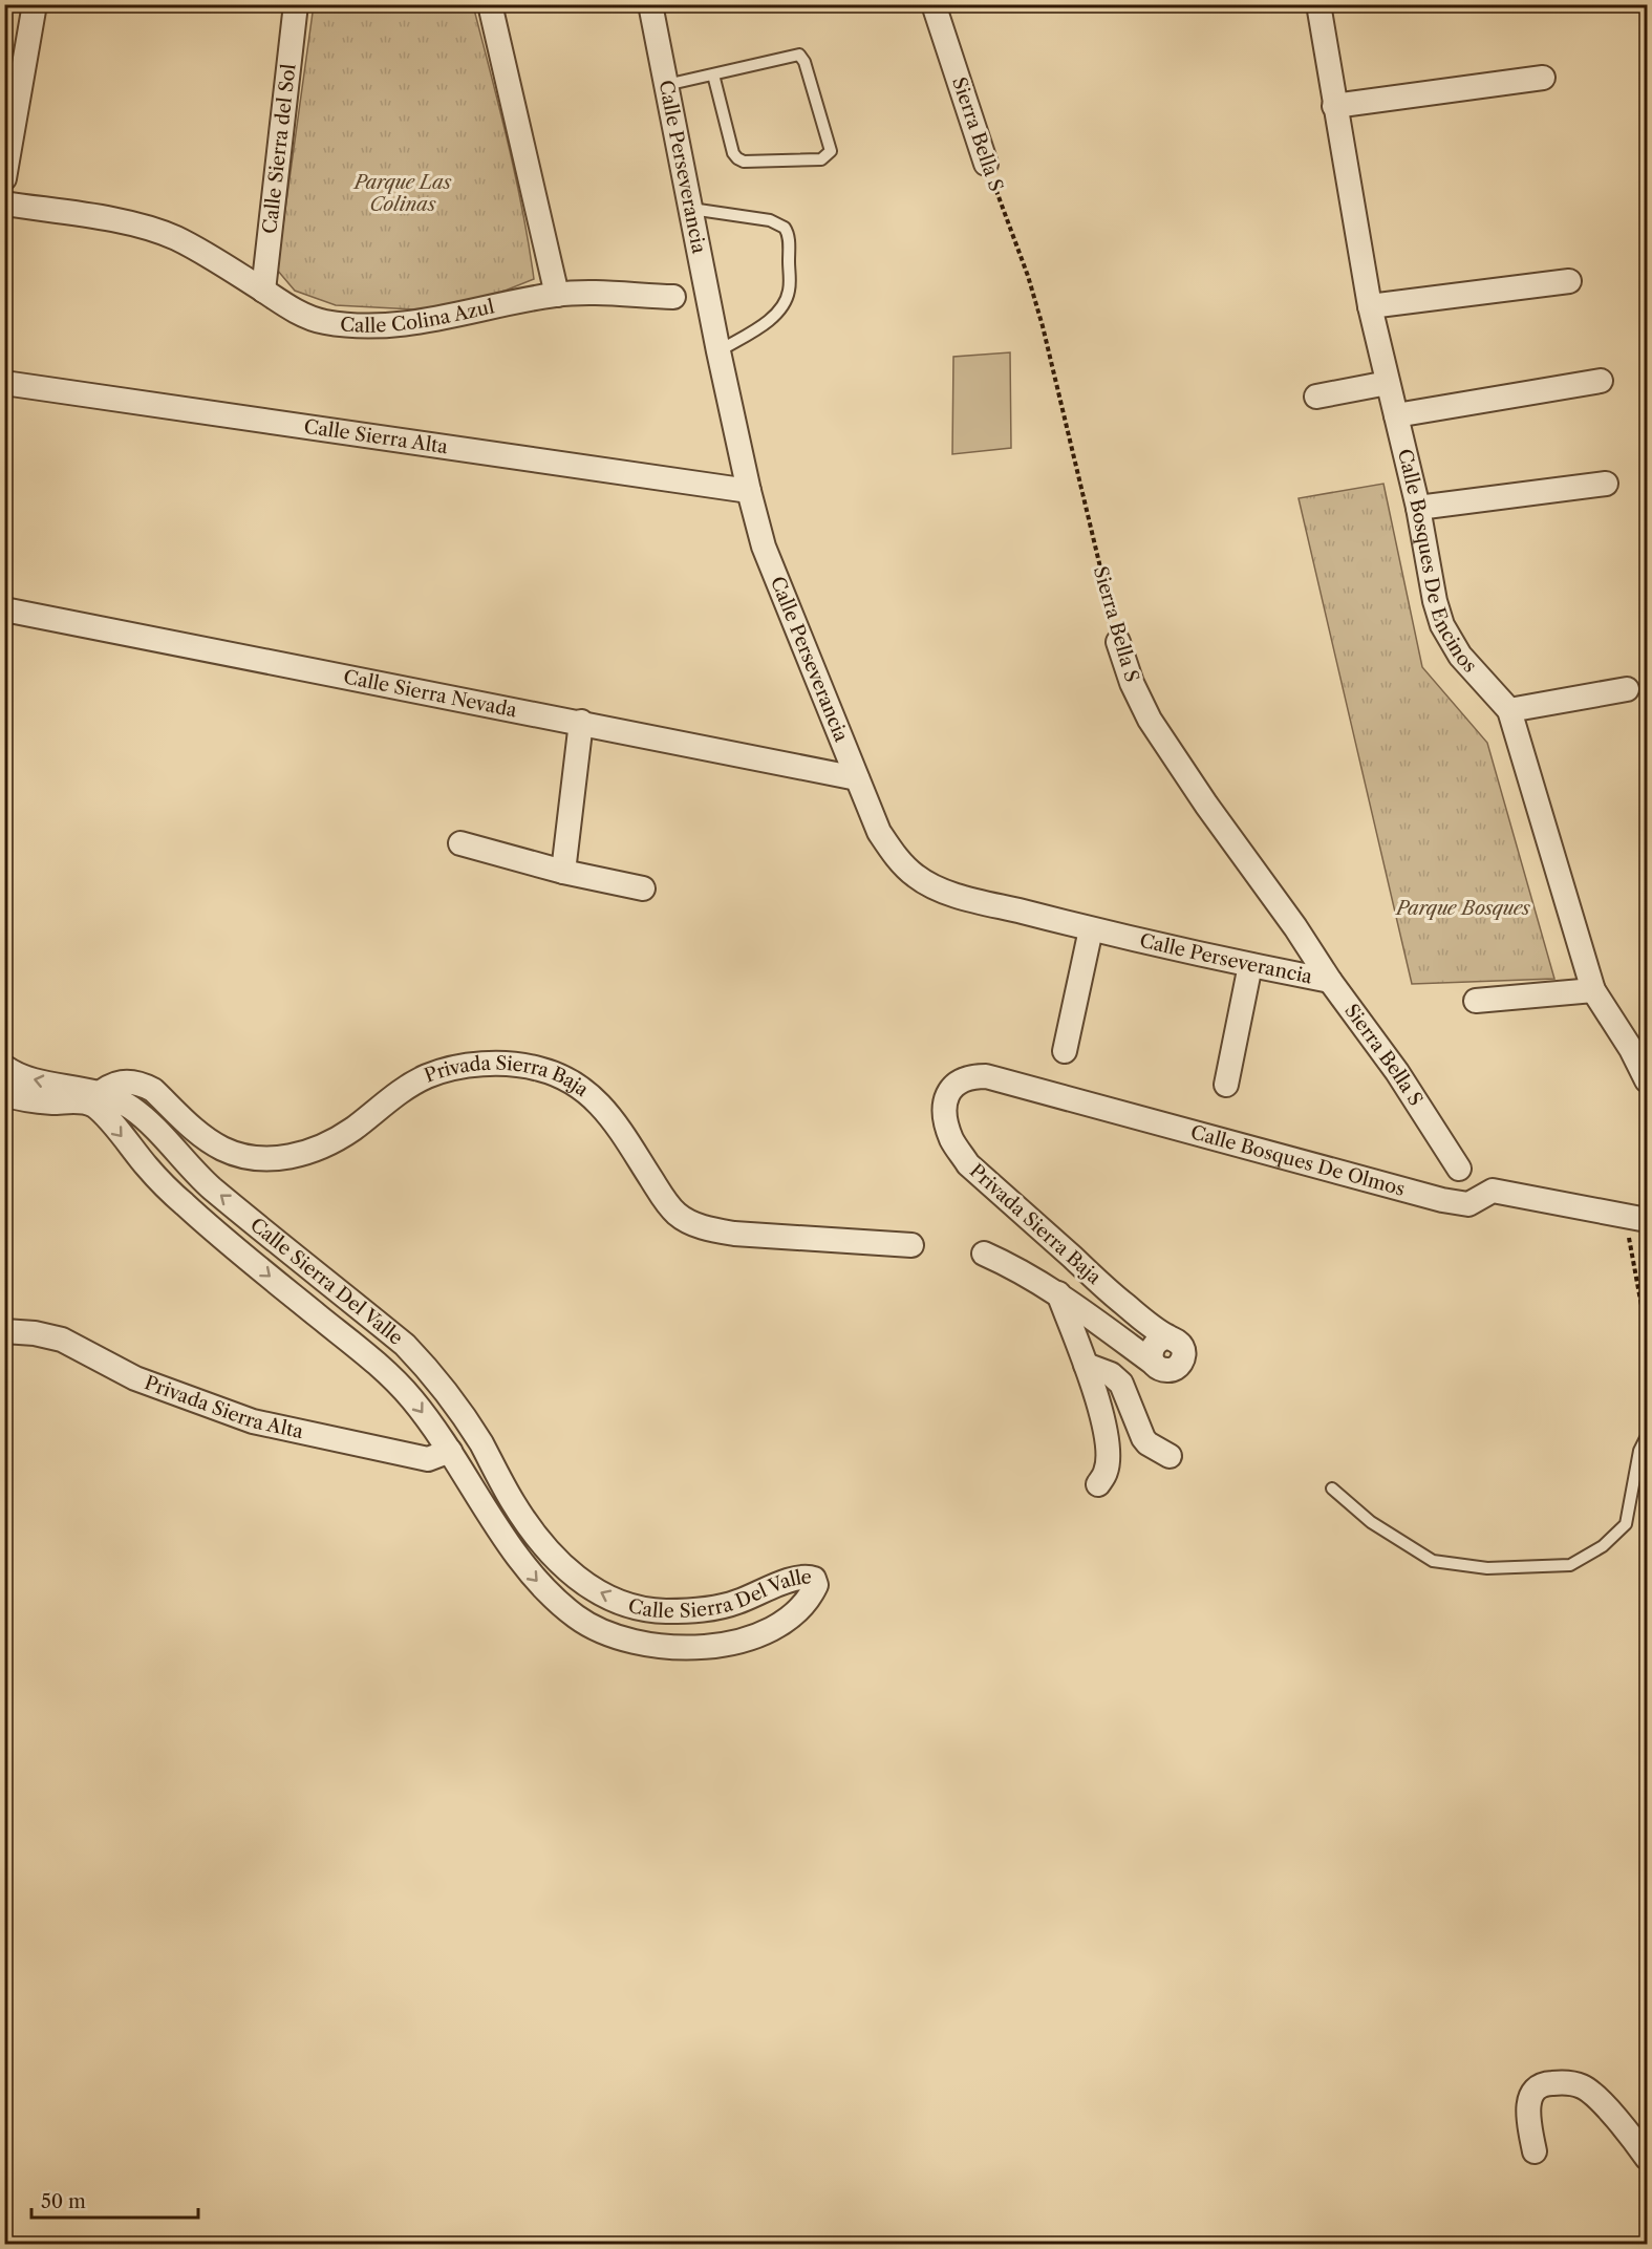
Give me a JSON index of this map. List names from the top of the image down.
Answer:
{
  "streets": {
    "street": [
      "Sierra Bella S",
      "Calle Sierra del Sol",
      "Calle Perseverancia",
      "Calle Colina Azul",
      "Calle Sierra Alta",
      "Calle Bosques De Encinos",
      "Calle Sierra Nevada",
      "Privada Sierra Baja",
      "Calle Bosques De Olmos",
      "Calle Sierra Del Valle",
      "Privada Sierra Alta"
    ]
  },
  "crossings": [
    ["Sierra Bella S", "Calle Perseverancia"],
    ["Calle Sierra del Sol", "Calle Colina Azul"],
    ["Calle Perseverancia", "Calle Sierra Alta"],
    ["Calle Perseverancia", "Calle Sierra Nevada"],
    ["Privada Sierra Baja", "Calle Bosques De Olmos"],
    ["Privada Sierra Baja", "Calle Sierra Del Valle"],
    ["Calle Sierra Del Valle", "Privada Sierra Alta"]
  ],
  "parks": ["Parque Las Colinas", "Parque Bosques"],
  "scale_bar": "50 m"
}
